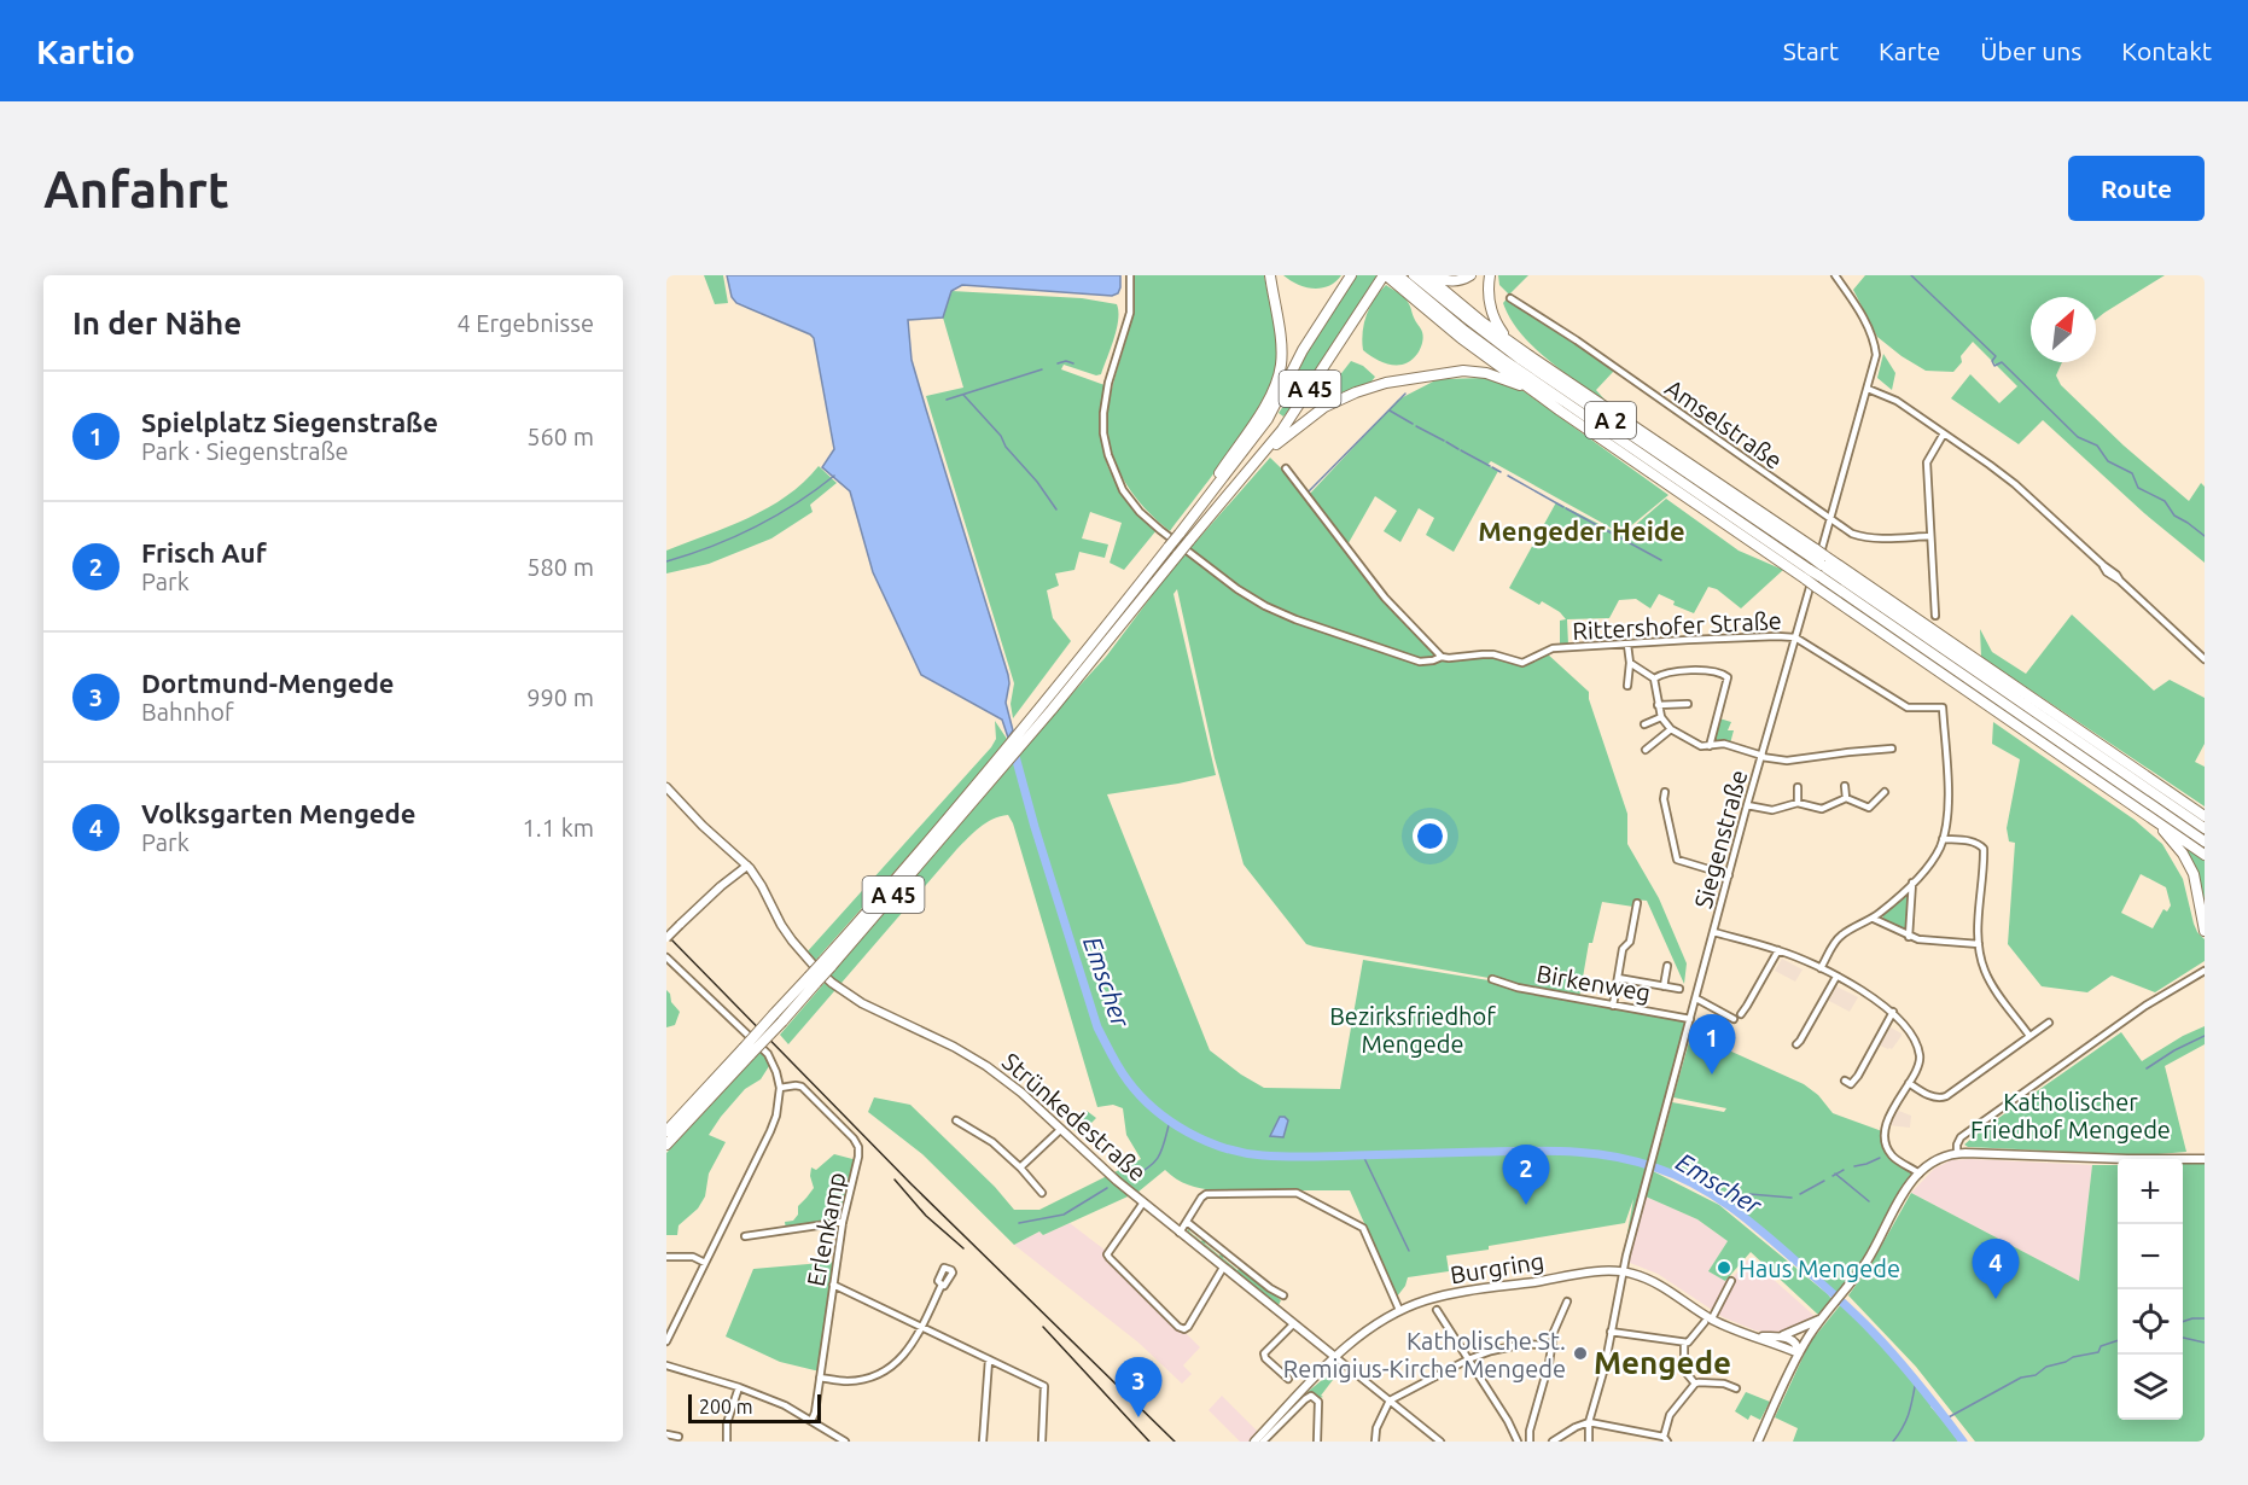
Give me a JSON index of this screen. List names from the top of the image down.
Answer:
{
  "streets": {
    "highway": ["A 45", "A 2"],
    "main road": ["Strünkedestraße", "Burgring"],
    "street": [
      "Amselstraße",
      "Rittershofer Straße",
      "Siegenstraße",
      "Birkenweg",
      "Erlenkamp"
    ]
  },
  "crossings": [
    ["Amselstraße", "Siegenstraße"],
    ["Rittershofer Straße", "Siegenstraße"],
    ["Siegenstraße", "Birkenweg"],
    ["Siegenstraße", "Burgring"],
    ["Strünkedestraße", "Burgring"]
  ],
  "districts": ["Mengeder Heide", "Mengede"],
  "water": ["Emscher"],
  "parks": ["Bezirksfriedhof Mengede", "Katholischer Friedhof Mengede"],
  "places": ["Haus Mengede", "Katholische St. Remigius-Kirche Mengede"],
  "scale_bar": "200 m",
  "north": "top right",
  "page": {
    "header": "Kartio",
    "nav": [
      "Start",
      "Karte",
      "Über uns",
      "Kontakt"
    ],
    "buttons": "Route",
    "title": "Anfahrt",
    "heading": ["In der Nähe", "4 Ergebnisse"],
    "list": [
      {
        "mark": "1",
        "name": "Spielplatz Siegenstraße",
        "note": "Park · Siegenstraße",
        "value": "560 m"
      },
      {
        "mark": "2",
        "name": "Frisch Auf",
        "note": "Park",
        "value": "580 m"
      },
      {
        "mark": "3",
        "name": "Dortmund-Mengede",
        "note": "Bahnhof",
        "value": "990 m"
      },
      {
        "mark": "4",
        "name": "Volksgarten Mengede",
        "note": "Park",
        "value": "1.1 km"
      }
    ],
    "pins": [
      "1",
      "2",
      "4",
      "3"
    ],
    "map_buttons": ["+", "−"],
    "scale": "200 m"
  }
}
